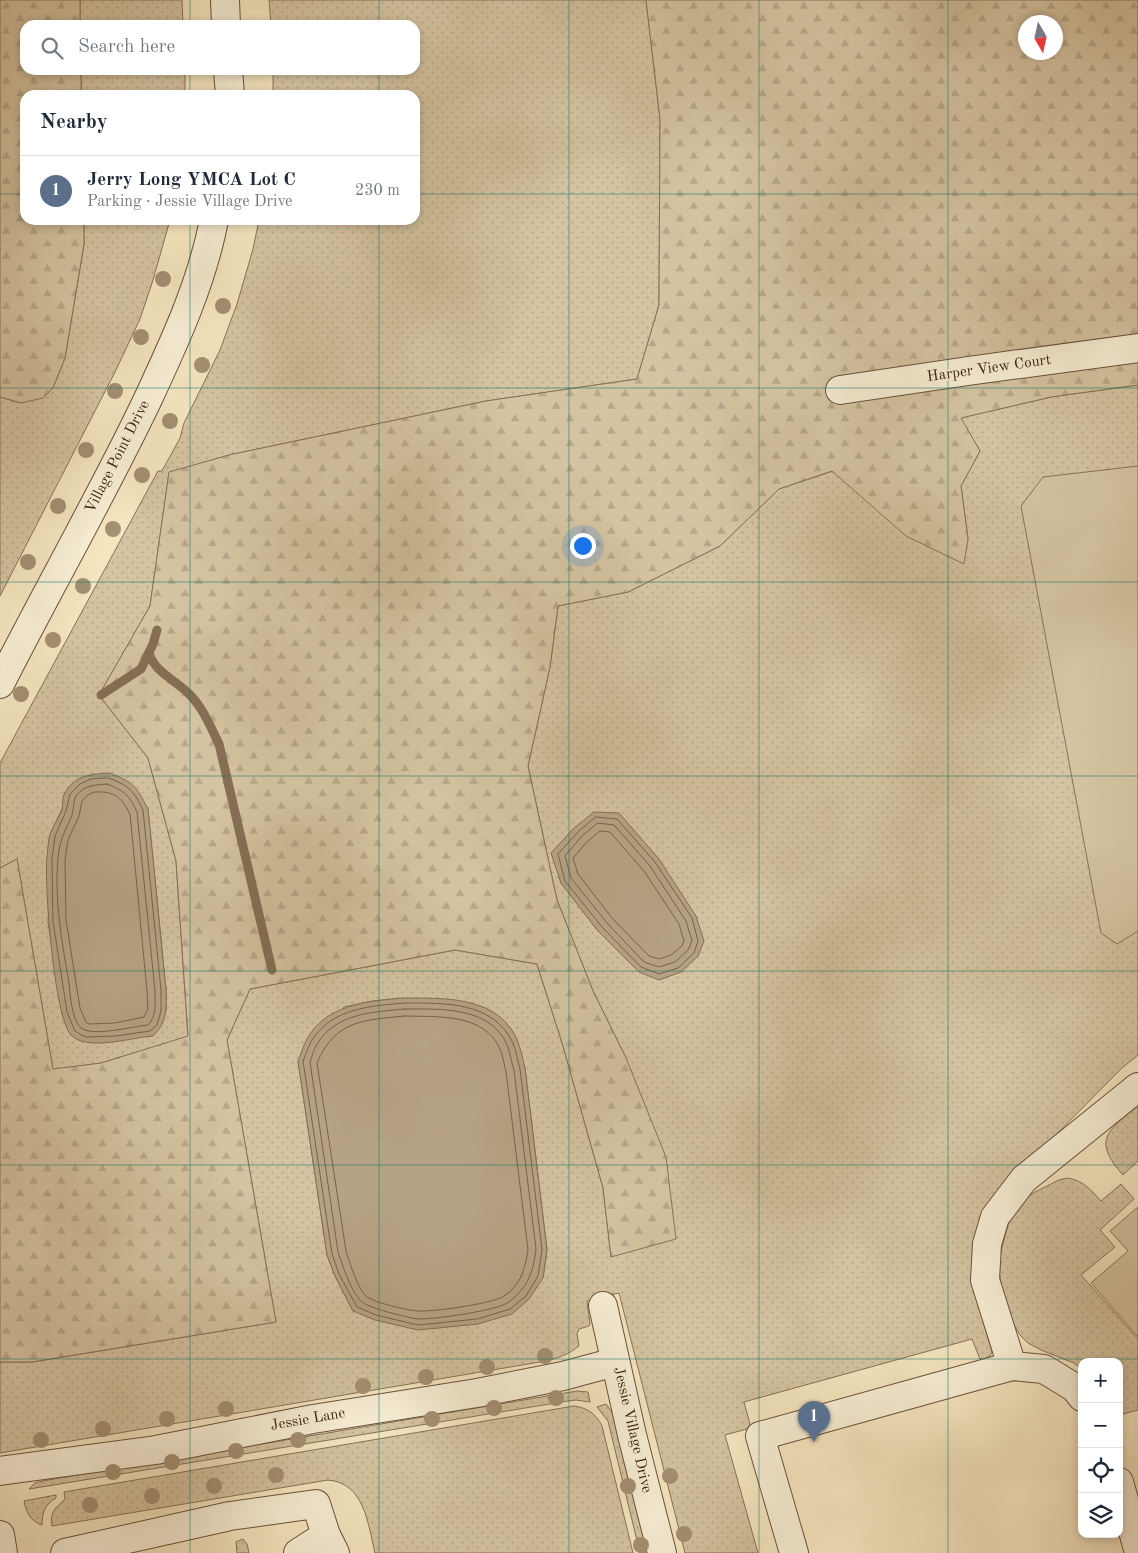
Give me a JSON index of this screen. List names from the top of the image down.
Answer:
{
  "streets": {
    "street": [
      "Harper View Court",
      "Village Point Drive",
      "Jessie Lane",
      "Jessie Village Drive"
    ]
  },
  "crossings": [
    ["Jessie Lane", "Jessie Village Drive"]
  ],
  "north": "bottom",
  "page": {
    "search": "Search here",
    "heading": "Nearby",
    "list": [
      {
        "mark": "1",
        "name": "Jerry Long YMCA Lot C",
        "note": "Parking · Jessie Village Drive",
        "value": "230 m"
      }
    ],
    "map_buttons": ["+", "−"],
    "pins": "1"
  }
}
